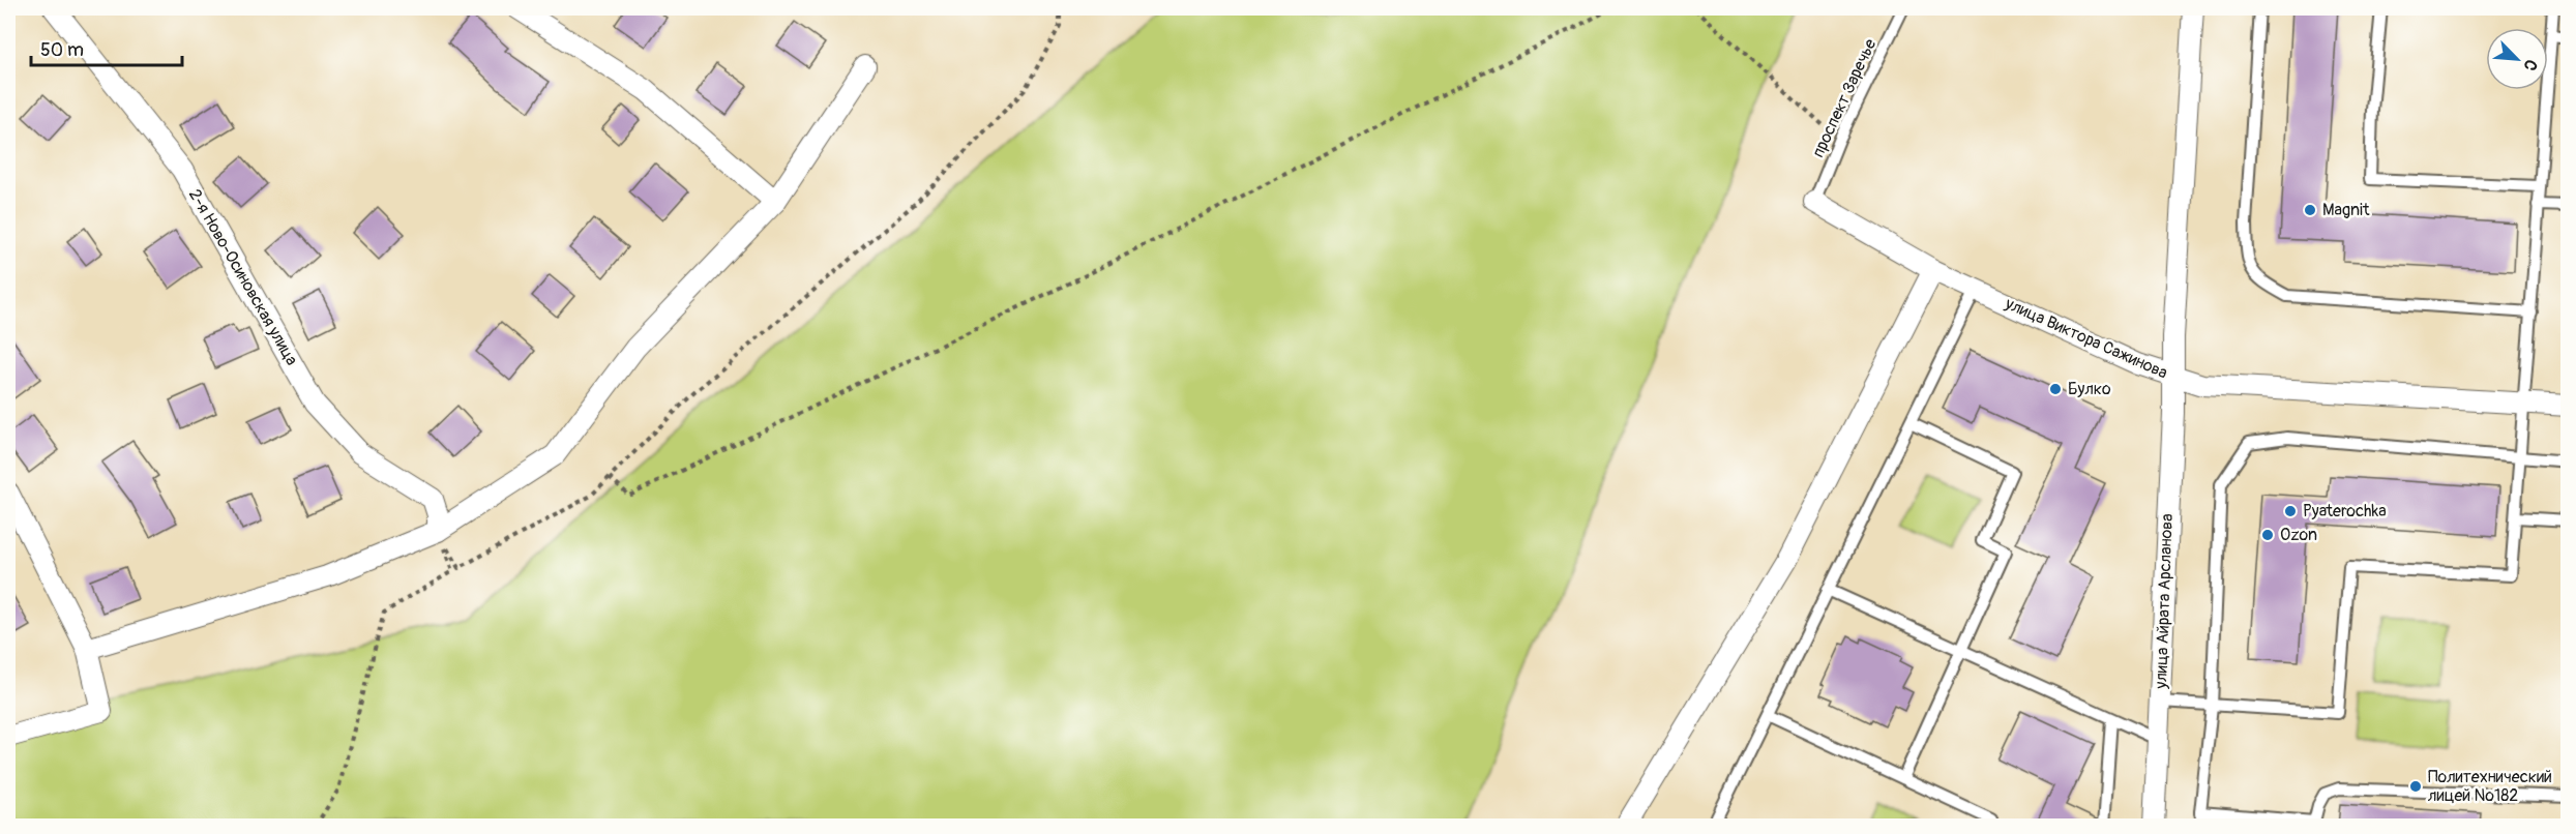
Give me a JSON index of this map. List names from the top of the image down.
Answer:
{
  "streets": {
    "street": ["2-я Ново-Осиновская улица", "улица Виктора Сажинова", "улица Айрата Арсланова"],
    "lane": ["проспект Заречье"]
  },
  "crossings": [
    ["проспект Заречье", "улица Виктора Сажинова"],
    ["улица Виктора Сажинова", "улица Айрата Арсланова"]
  ],
  "places": [
    "Magnit",
    "Булко",
    "Pyaterochka",
    "Ozon",
    "Политехнический лицей №182"
  ],
  "scale_bar": "50 m",
  "north": "bottom right"
}
